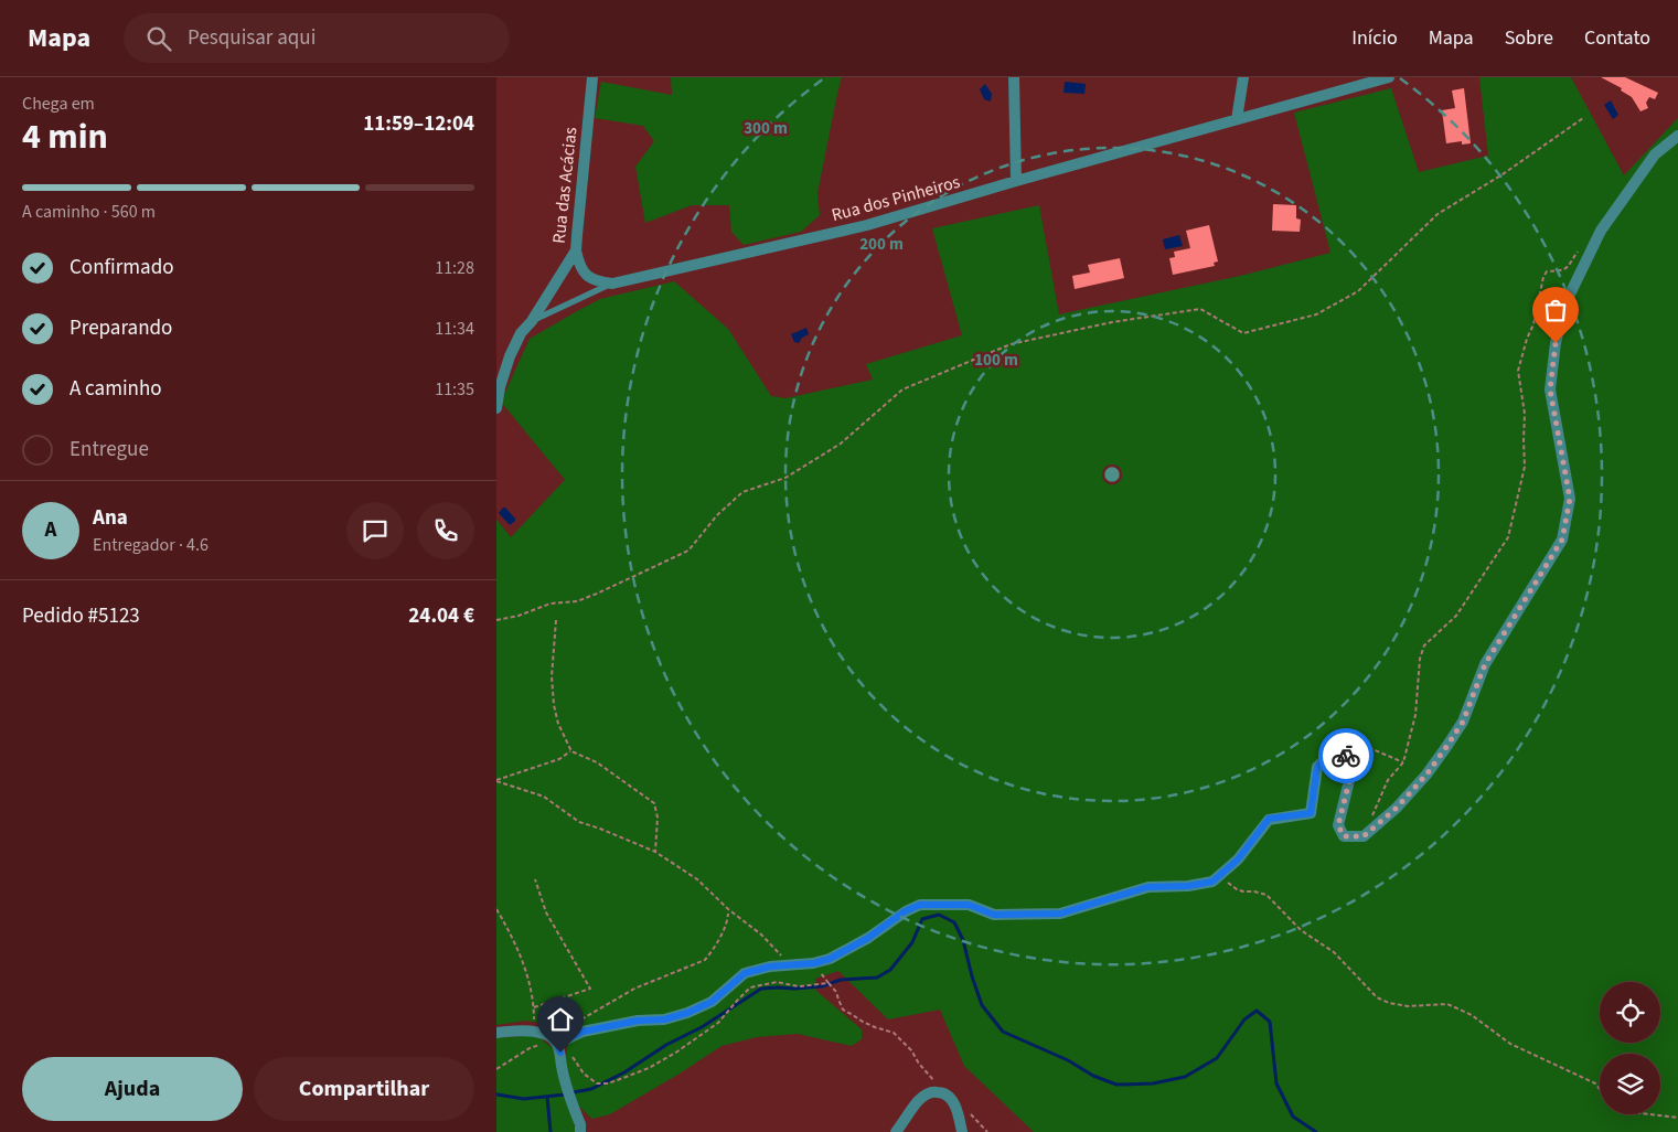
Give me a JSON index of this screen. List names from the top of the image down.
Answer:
{
  "streets": {
    "street": ["Rua das Acácias", "Rua dos Pinheiros"]
  },
  "crossings": [
    ["Rua das Acácias", "Rua dos Pinheiros"]
  ],
  "page": {
    "header": "Mapa",
    "search": "Pesquisar aqui",
    "nav": [
      "Início",
      "Mapa",
      "Sobre",
      "Contato"
    ],
    "heading": ["4 min", "Chega em", "11:59–12:04"],
    "panel": [
      "Ana",
      "Entregador · 4.6",
      "Pedido #5123",
      "24.04 €"
    ],
    "bar": "A caminho · 560 m",
    "list": [
      ["Confirmado", "11:28"],
      ["Preparando", "11:34"],
      ["A caminho", "11:35"],
      "Entregue"
    ],
    "round": "A",
    "buttons": ["Ajuda", "Compartilhar"]
  },
  "rings": ["300 m", "200 m", "100 m"]
}
